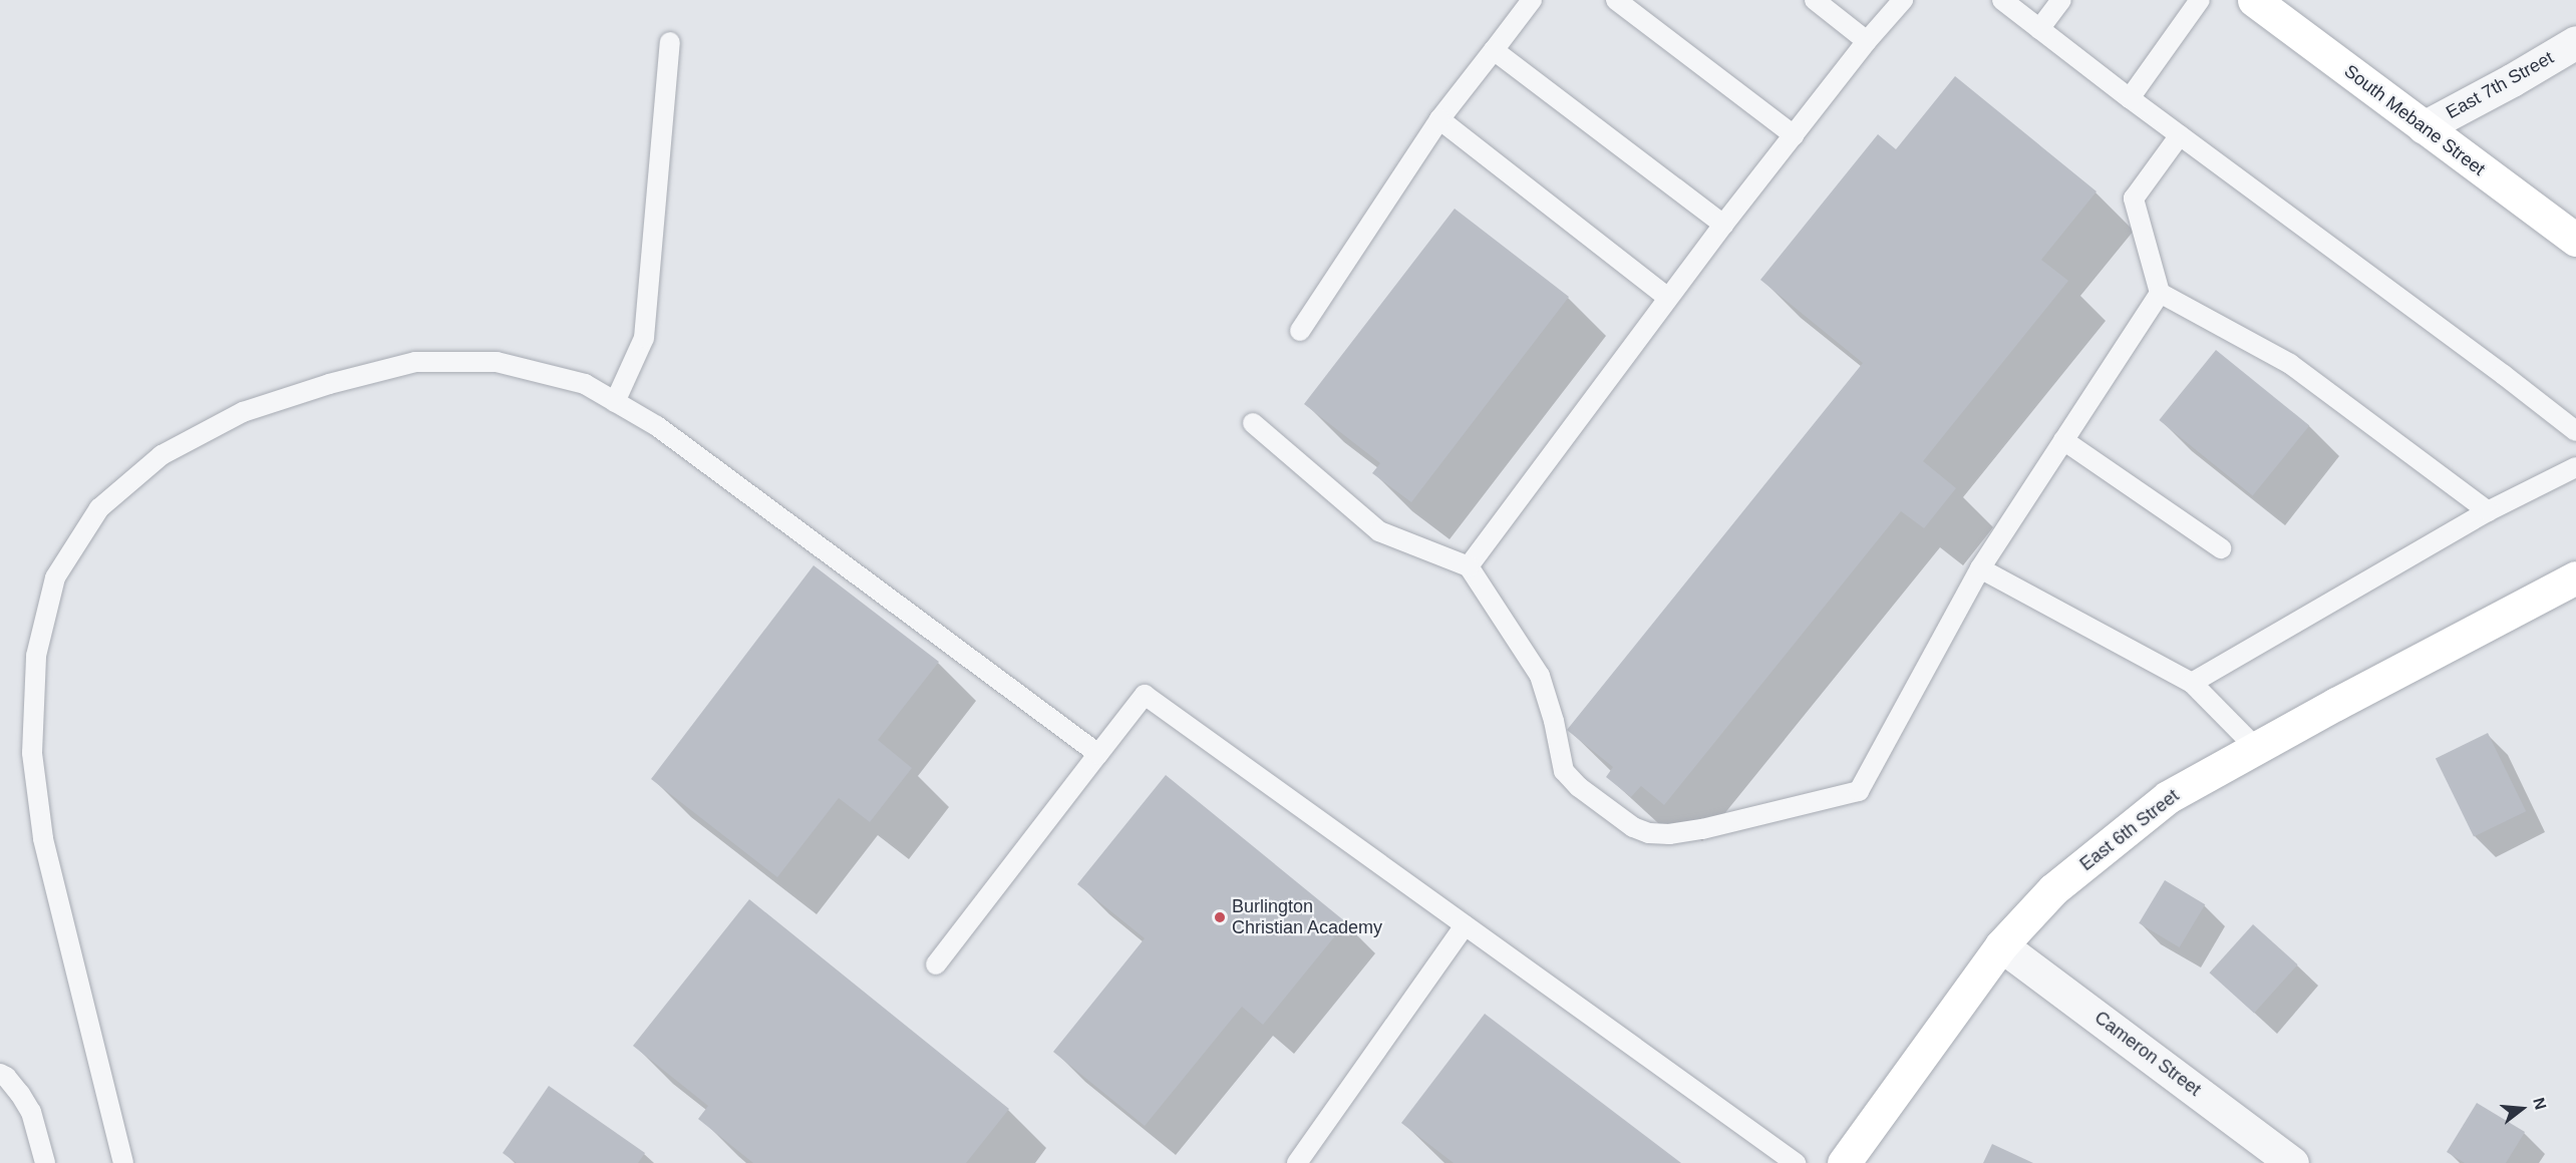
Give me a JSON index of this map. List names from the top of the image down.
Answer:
{
  "streets": {
    "street": [
      "East 7th Street",
      "South Mebane Street",
      "East 6th Street",
      "Cameron Street"
    ]
  },
  "crossings": [
    ["East 7th Street", "South Mebane Street"],
    ["East 6th Street", "Cameron Street"]
  ],
  "places": ["Burlington Christian Academy"],
  "north": "right"
}
